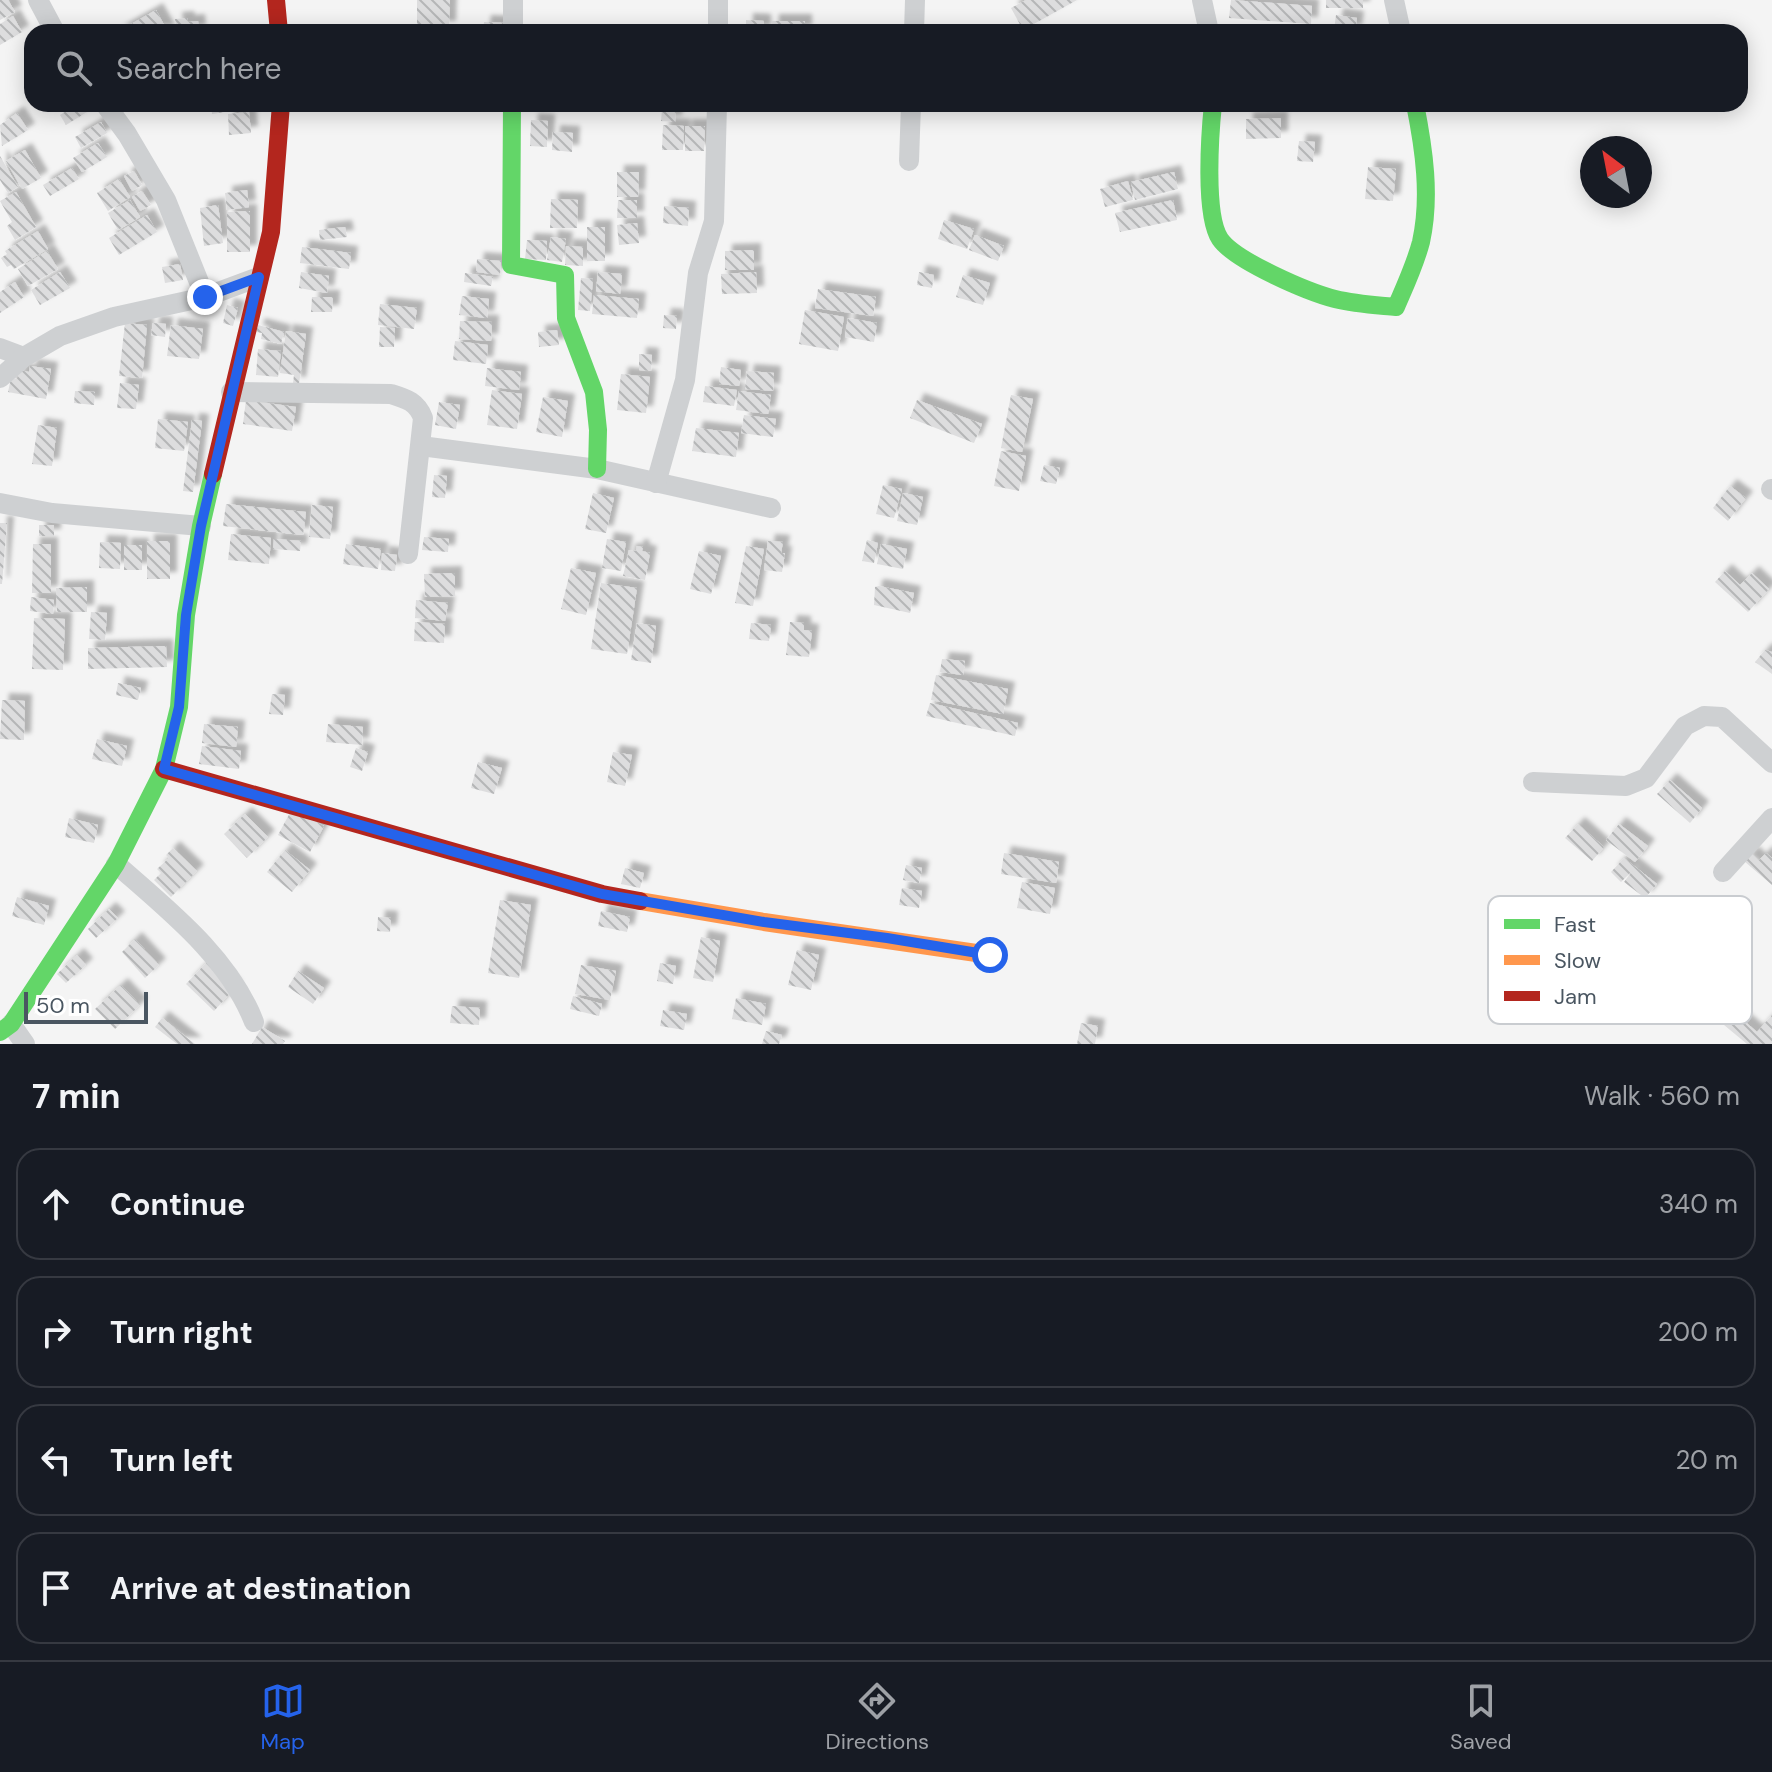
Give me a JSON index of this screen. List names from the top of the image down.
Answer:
{
  "legend": ["Fast", "Slow", "Jam"],
  "scale_bar": "50 m",
  "north": "top left",
  "page": {
    "search": "Search here",
    "scale": "50 m",
    "heading": ["7 min", "Walk · 560 m"],
    "list": [
      ["Continue", "340 m"],
      ["Turn right", "200 m"],
      ["Turn left", "20 m"],
      "Arrive at destination"
    ],
    "nav": ["Map", "Directions", "Saved"]
  }
}
